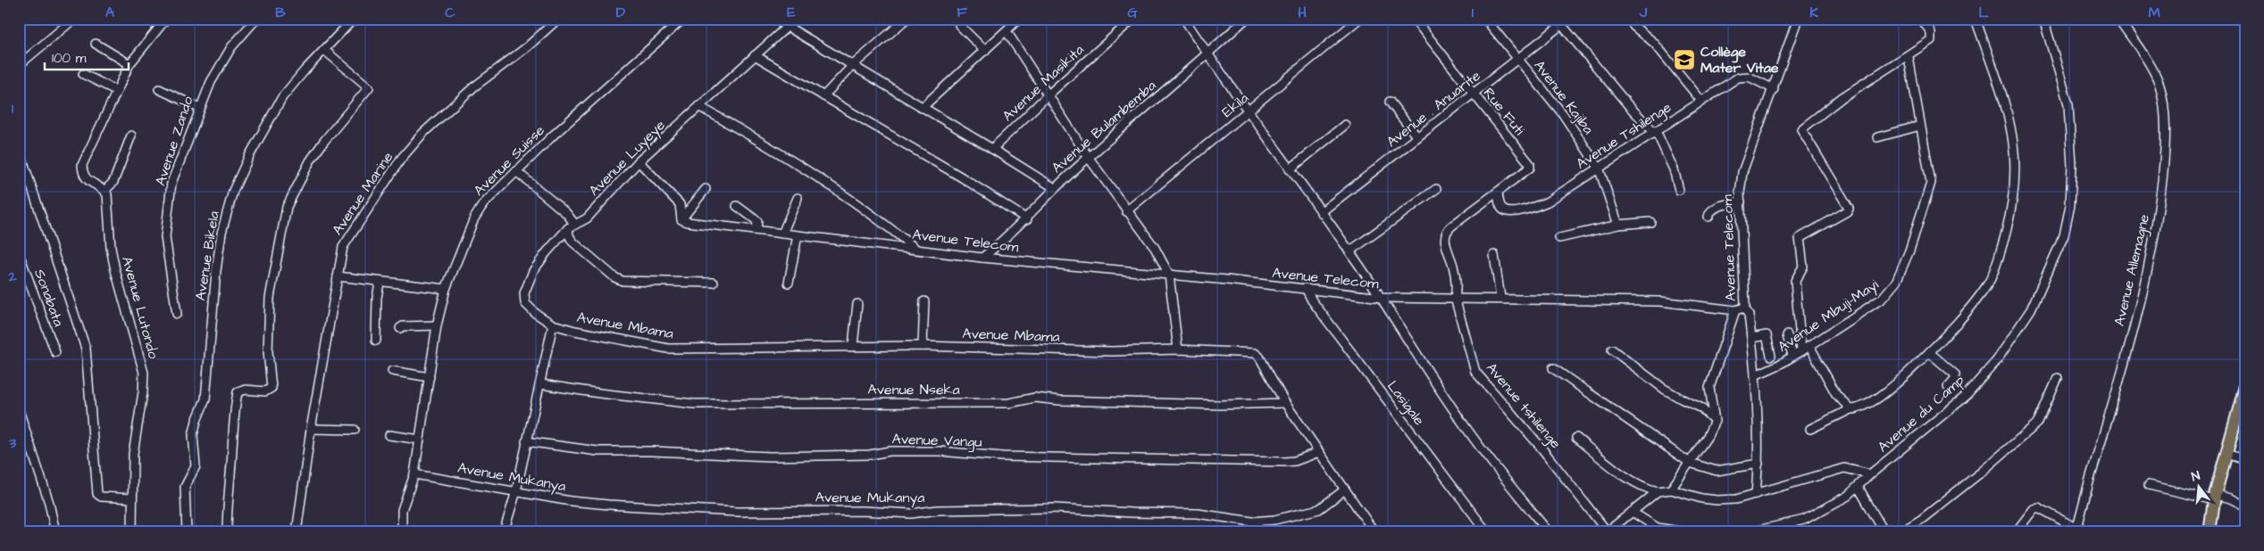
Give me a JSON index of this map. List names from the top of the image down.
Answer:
{
  "streets": {
    "street": [
      "Avenue Masikita",
      "Avenue Kajiba",
      "Ekila",
      "Avenue . Anuarite",
      "Rue Futi",
      "Avenue Bulambemba",
      "Avenue Tshilenge",
      "Avenue Zando",
      "Avenue Luyeye",
      "Avenue Suisse",
      "Avenue Marine",
      "Avenue Telecom",
      "Avenue Bikela",
      "Avenue Allemagne",
      "Sonabata",
      "Avenue Lutondo",
      "Avenue Mbuji-Mayi",
      "Avenue Mbama",
      "Avenue Nseka",
      "Lasigale",
      "Avenue tshilenge",
      "Avenue du Camp",
      "Avenue Vangu",
      "Avenue Mukanya"
    ]
  },
  "crossings": [
    ["Avenue Kajiba", "Avenue . Anuarite"],
    ["Avenue Kajiba", "Avenue Tshilenge"],
    ["Avenue . Anuarite", "Rue Futi"],
    ["Rue Futi", "Avenue Tshilenge"],
    ["Rue Futi", "Avenue tshilenge"],
    ["Avenue Bulambemba", "Avenue Telecom"],
    ["Avenue Tshilenge", "Avenue Telecom"],
    ["Avenue Tshilenge", "Avenue tshilenge"],
    ["Avenue Luyeye", "Avenue Mbama"],
    ["Avenue Suisse", "Avenue Mukanya"],
    ["Avenue Telecom", "Lasigale"],
    ["Avenue Telecom", "Avenue tshilenge"],
    ["Avenue Mbama", "Avenue Nseka"],
    ["Avenue Mbama", "Avenue Vangu"],
    ["Avenue Mbama", "Avenue Mukanya"]
  ],
  "places": {
    "school or university": ["Collège Mater Vitae"]
  },
  "scale_bar": "100 m",
  "north": "top",
  "grid": {
    "columns": [
      "A",
      "B",
      "C",
      "D",
      "E",
      "F",
      "G",
      "H",
      "I",
      "J",
      "K",
      "L",
      "M"
    ],
    "rows": ["1", "2", "3"]
  }
}
